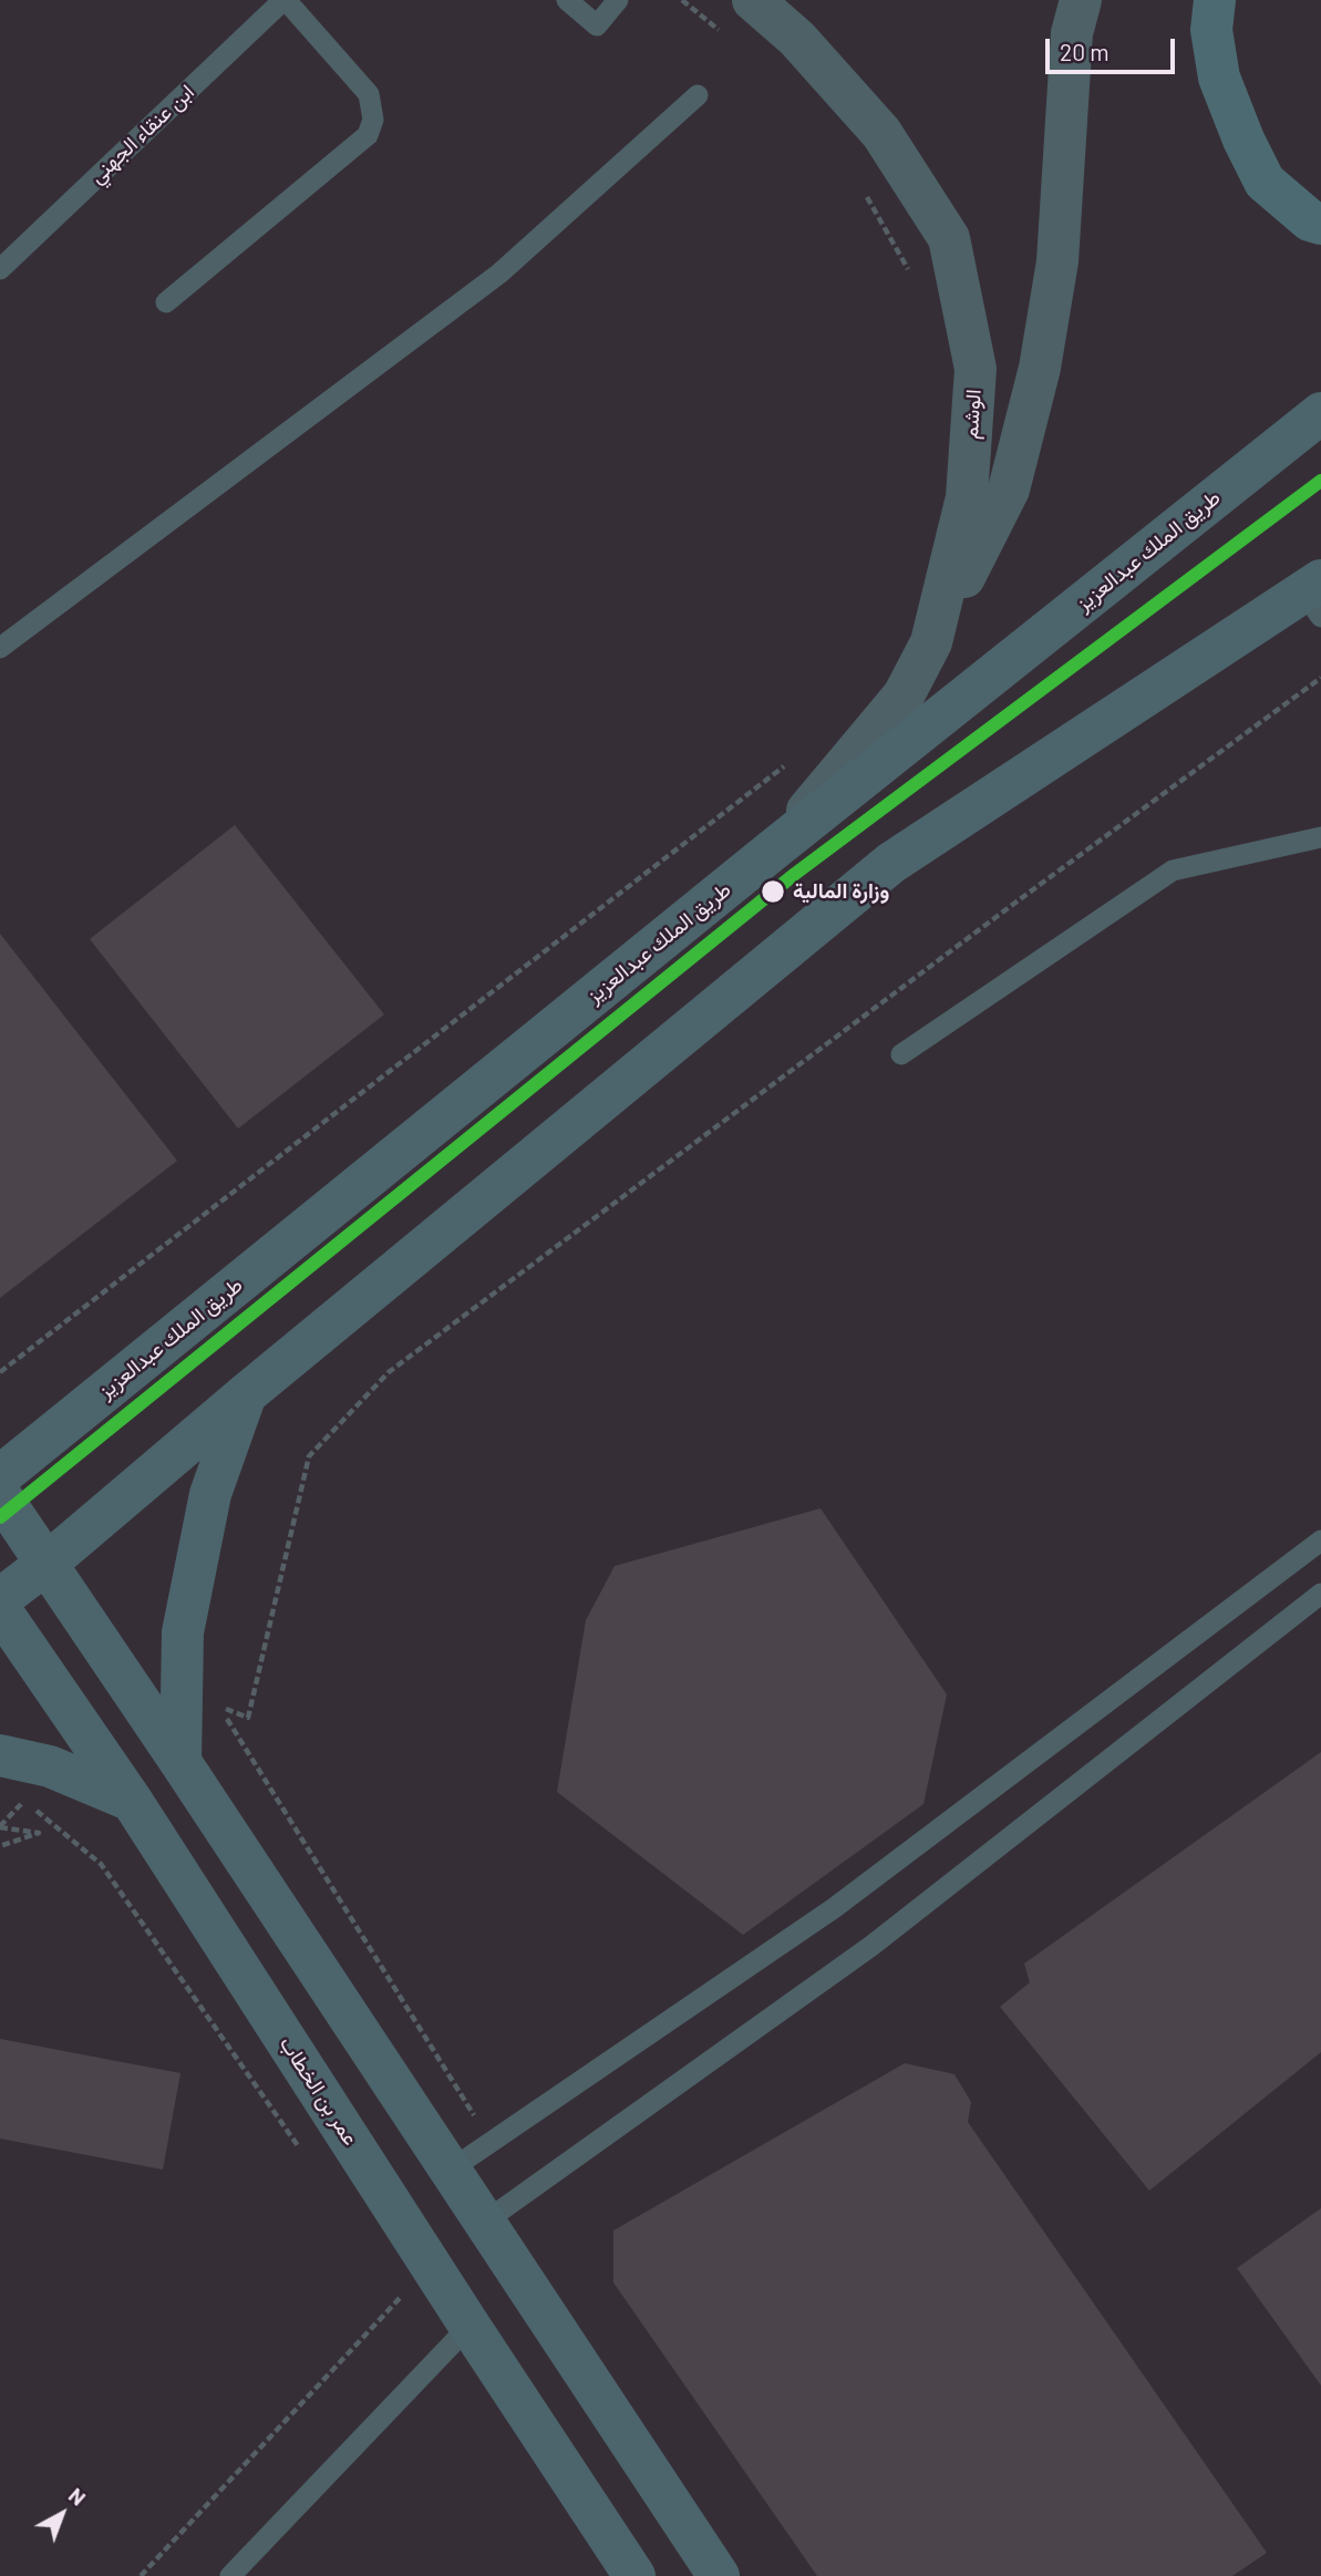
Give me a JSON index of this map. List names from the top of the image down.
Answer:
{
  "streets": {
    "main road": ["طريق الملك عبدالعزيز", "عمر بن الخطاب"],
    "street": ["الوشم"],
    "lane": ["ابن عنقاء الجهني"]
  },
  "crossings": [
    ["الوشم", "طريق الملك عبدالعزيز"]
  ],
  "places": ["وزارة المالية"],
  "scale_bar": "20 m",
  "north": "top right"
}
